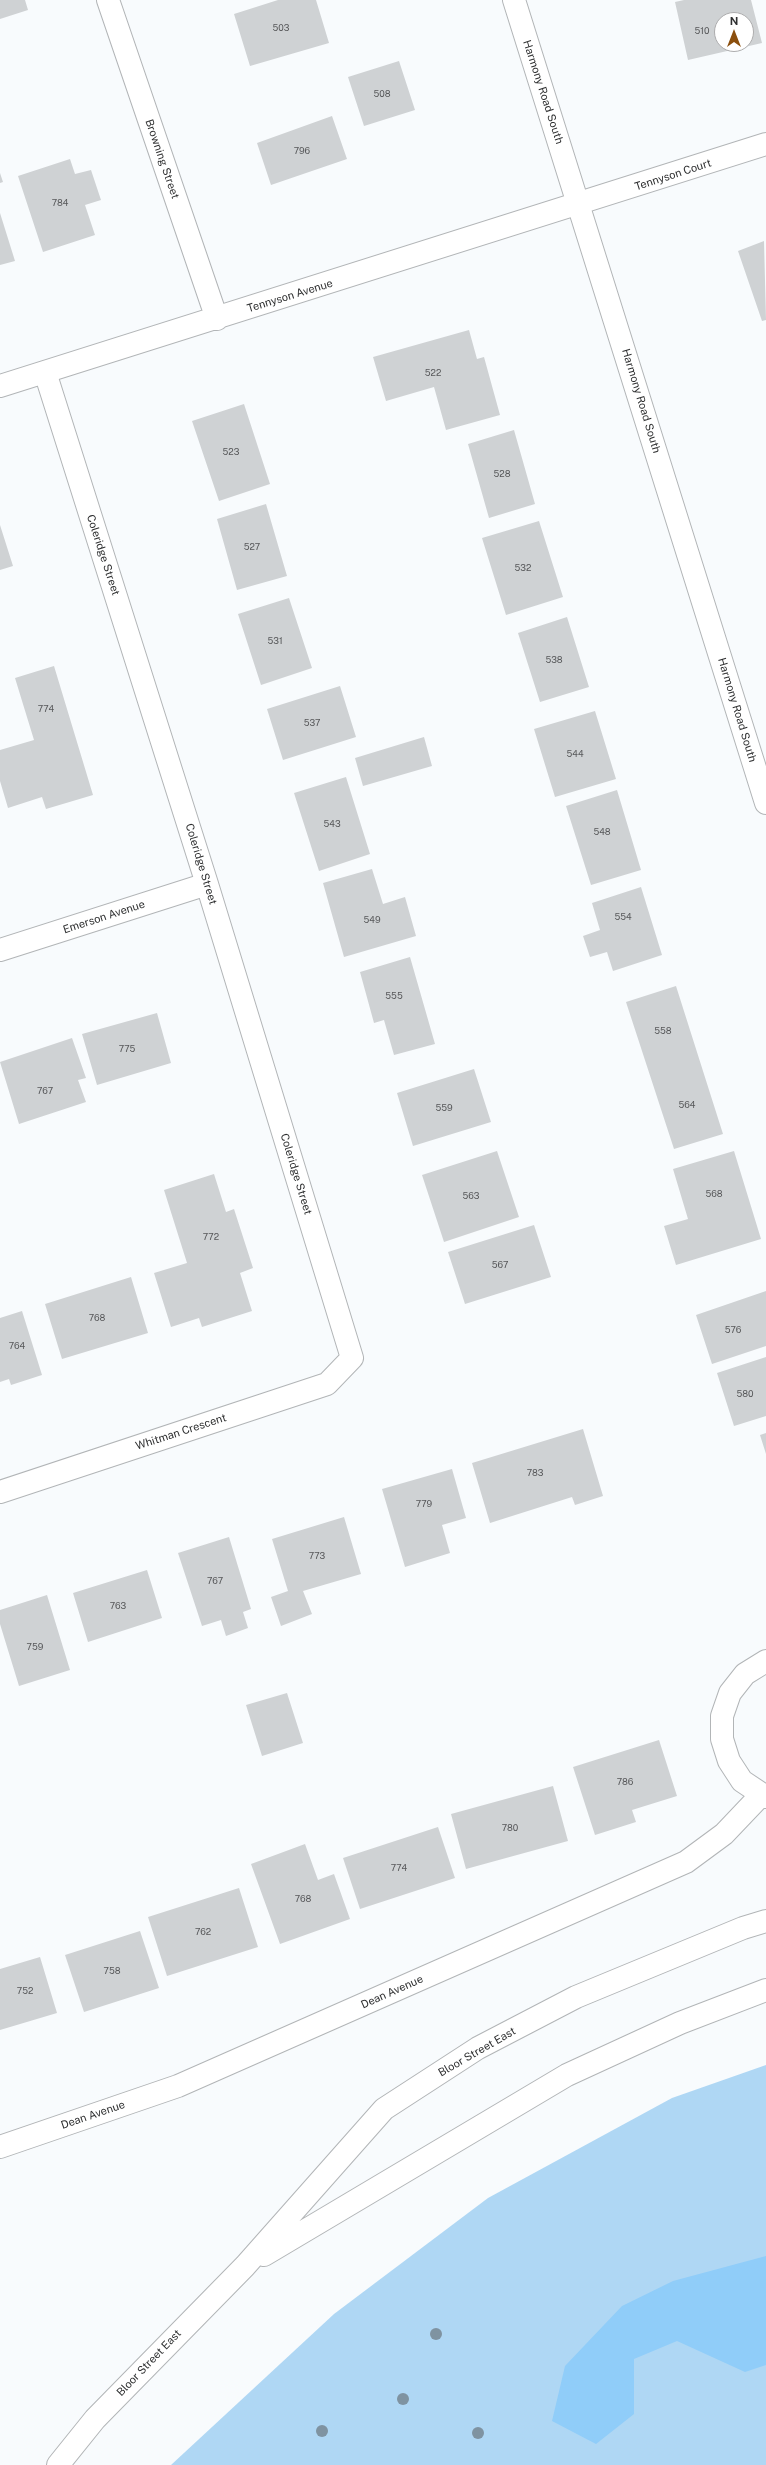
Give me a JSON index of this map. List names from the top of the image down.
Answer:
{
  "streets": {
    "street": [
      "Harmony Road South",
      "Browning Street",
      "Tennyson Court",
      "Tennyson Avenue",
      "Coleridge Street",
      "Emerson Avenue",
      "Whitman Crescent",
      "Dean Avenue",
      "Bloor Street East"
    ]
  },
  "crossings": [
    ["Harmony Road South", "Tennyson Court"],
    ["Harmony Road South", "Tennyson Avenue"],
    ["Browning Street", "Tennyson Avenue"],
    ["Tennyson Court", "Tennyson Avenue"],
    ["Tennyson Avenue", "Coleridge Street"],
    ["Coleridge Street", "Emerson Avenue"],
    ["Coleridge Street", "Whitman Crescent"]
  ],
  "house_numbers": [
    "503",
    "510",
    "508",
    "796",
    "784",
    "522",
    "523",
    "528",
    "527",
    "532",
    "531",
    "538",
    "774",
    "537",
    "544",
    "543",
    "548",
    "554",
    "549",
    "555",
    "558",
    "775",
    "767",
    "564",
    "559",
    "568",
    "563",
    "772",
    "567",
    "768",
    "576",
    "764",
    "580",
    "783",
    "779",
    "773",
    "767",
    "763",
    "759",
    "786",
    "780",
    "774",
    "768",
    "762",
    "758",
    "752"
  ],
  "north": "top"
}
